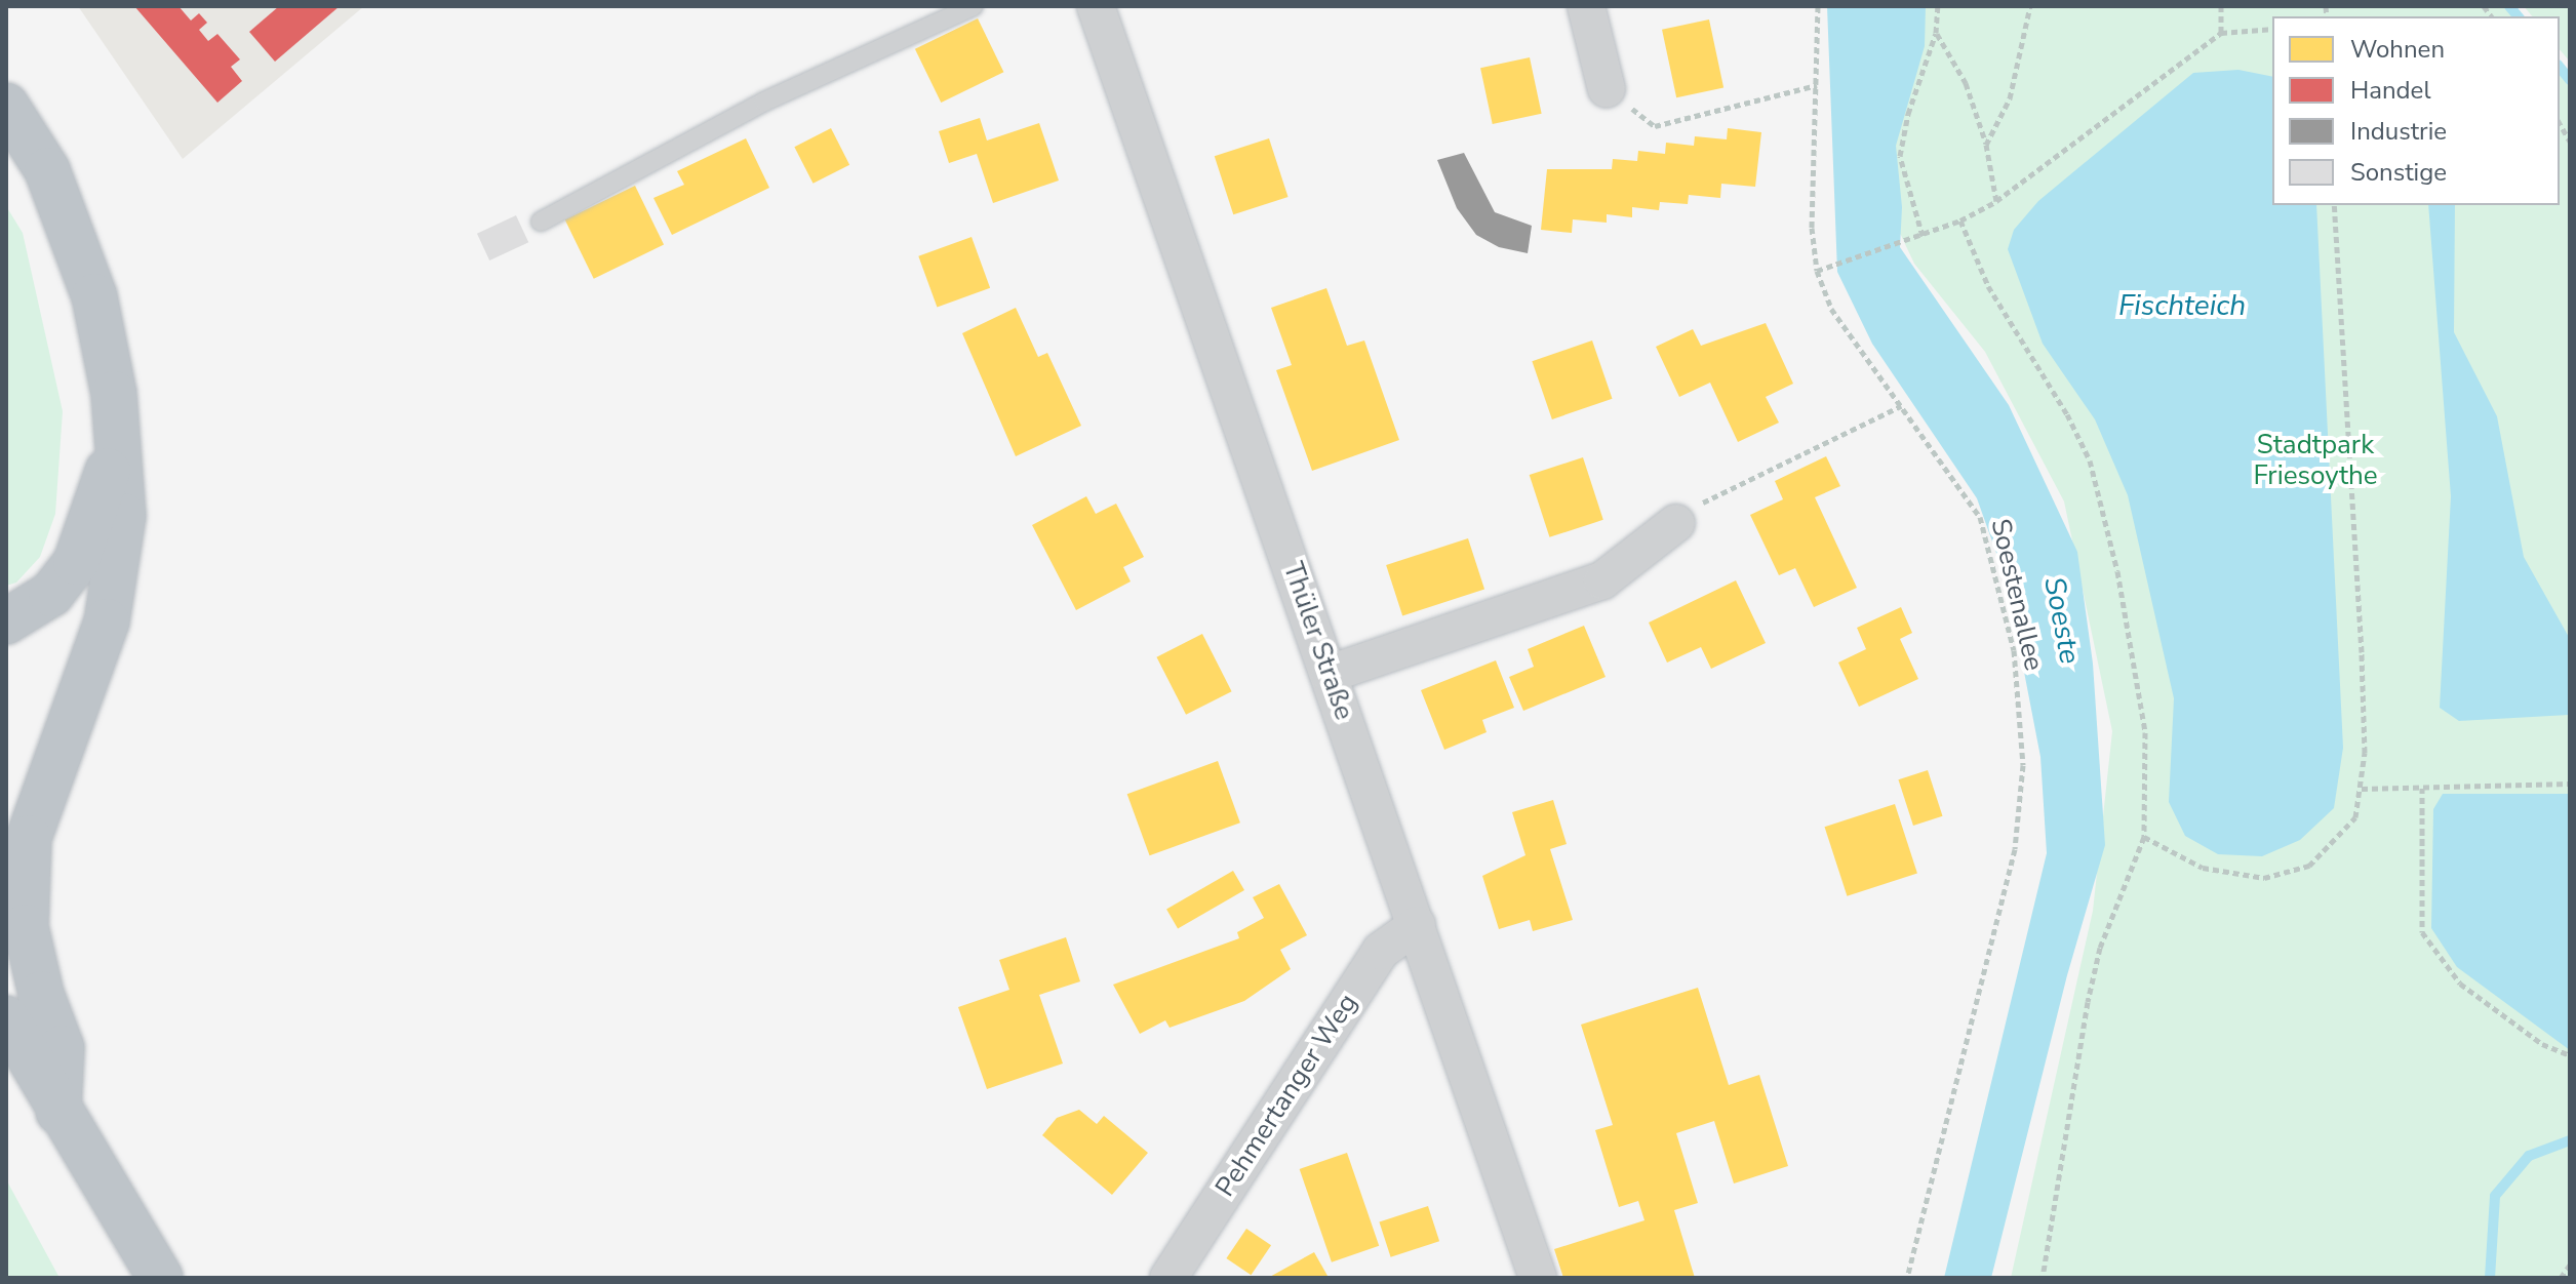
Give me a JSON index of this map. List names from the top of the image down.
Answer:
{
  "streets": {
    "street": ["Thüler Straße", "Pehmertanger Weg"],
    "path": ["Soestenallee"]
  },
  "crossings": [
    ["Thüler Straße", "Pehmertanger Weg"]
  ],
  "water": ["Fischteich", "Soeste"],
  "parks": ["Stadtpark Friesoythe"],
  "legend": [
    "Wohnen",
    "Handel",
    "Industrie",
    "Sonstige"
  ]
}
